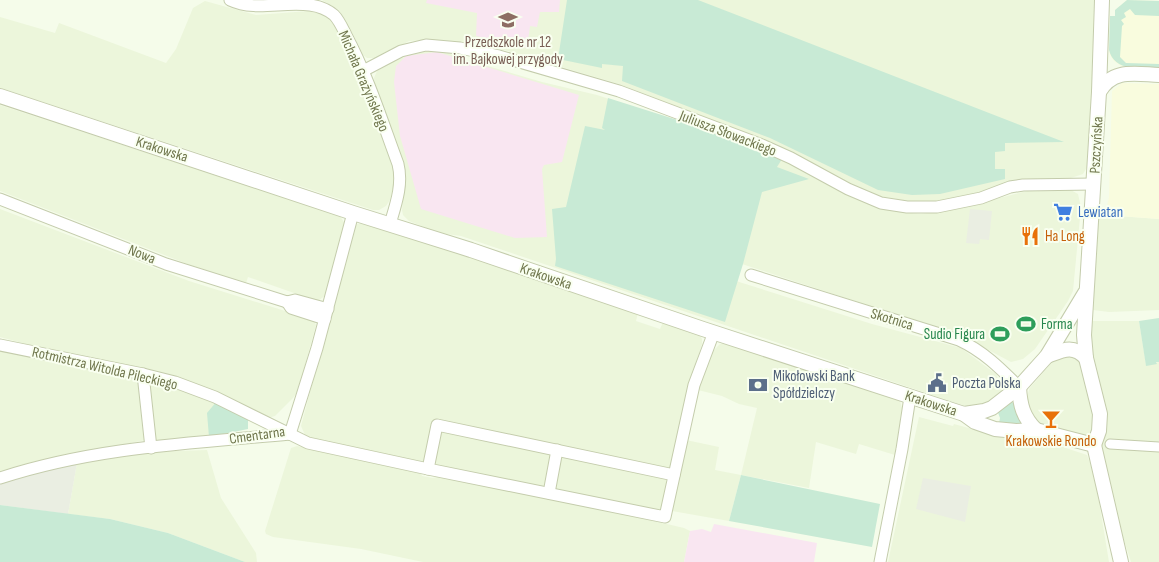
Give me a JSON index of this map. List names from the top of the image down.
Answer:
{
  "streets": {
    "street": [
      "Michała Grażyńskiego",
      "Juliusza Słowackiego",
      "Pszczyńska",
      "Krakowska",
      "Nowa",
      "Skotnica",
      "Rotmistrza Witolda Pileckiego",
      "Cmentarna"
    ]
  },
  "crossings": [
    ["Michała Grażyńskiego", "Juliusza Słowackiego"],
    ["Michała Grażyńskiego", "Krakowska"],
    ["Juliusza Słowackiego", "Pszczyńska"],
    ["Pszczyńska", "Krakowska"],
    ["Pszczyńska", "Skotnica"],
    ["Krakowska", "Skotnica"],
    ["Krakowska", "Cmentarna"],
    ["Nowa", "Cmentarna"],
    ["Rotmistrza Witolda Pileckiego", "Cmentarna"]
  ],
  "places": {
    "school or university": ["Przedszkole nr 12 im. Bajkowej przygody"],
    "supermarket": ["Lewiatan"],
    "restaurant": ["Ha Long"],
    "sports": ["Forma", "Sudio Figura"],
    "public building": ["Poczta Polska"],
    "bank": ["Mikołowski Bank Spółdzielczy"],
    "bar": ["Krakowskie Rondo"]
  }
}
